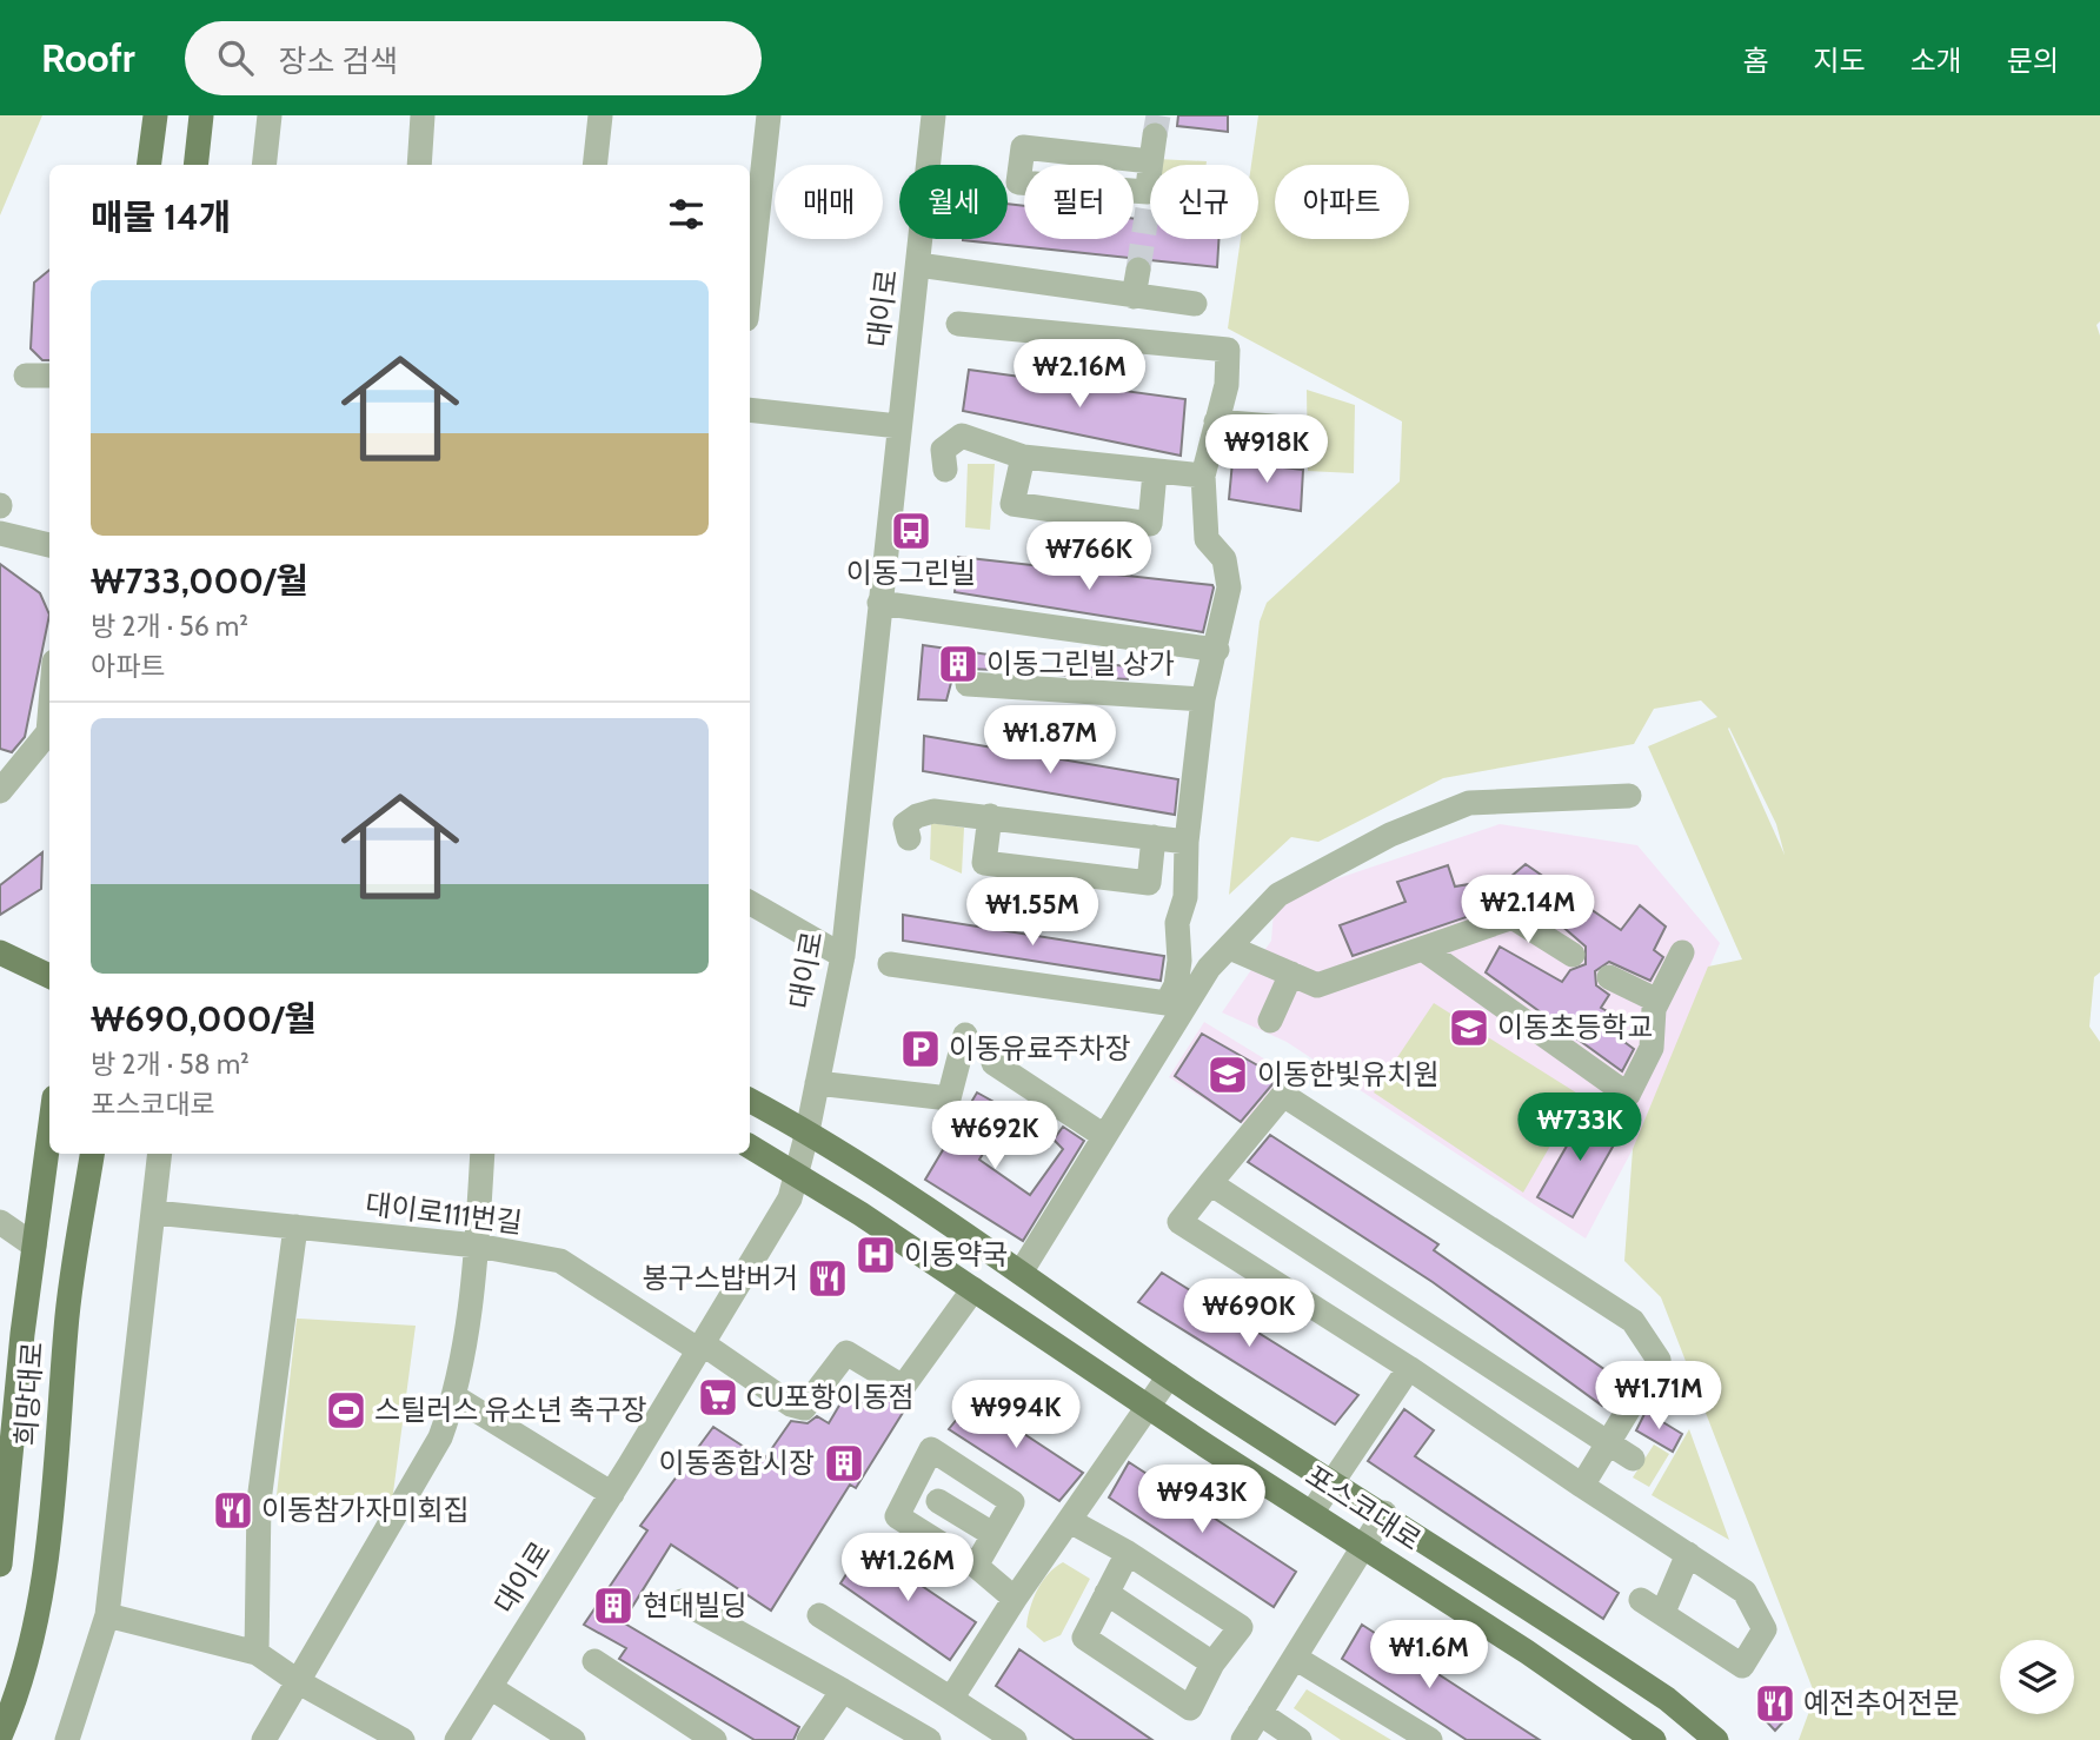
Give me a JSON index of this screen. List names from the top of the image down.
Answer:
{
  "streets": {
    "main road": ["희망대로", "포스코대로"],
    "street": ["대이로", "대이로111번길"]
  },
  "crossings": [
    ["대이로", "대이로111번길"],
    ["대이로", "포스코대로"],
    ["대이로111번길", "포스코대로"]
  ],
  "places": {
    "bus stop": ["이동그린빌"],
    "building": ["이동그린빌 상가", "이동종합시장", "현대빌딩"],
    "school or university": ["이동초등학교", "이동한빛유치원"],
    "parking": ["이동유료주차장"],
    "hospital": ["이동약국"],
    "restaurant": ["봉구스밥버거", "이동참가자미회집", "예전추어전문"],
    "supermarket": ["CU포항이동점"],
    "sports": ["스틸러스 유소년 축구장"]
  },
  "page": {
    "header": "Roofr",
    "search": "장소 검색",
    "nav": [
      "홈",
      "지도",
      "소개",
      "문의"
    ],
    "chip": [
      "매매",
      "월세",
      "필터",
      "신규",
      "아파트"
    ],
    "heading": "매물 14개",
    "list": [
      {
        "name": "₩733,000/월",
        "note": "방 2개 · 56 m² · 아파트"
      },
      {
        "name": "₩690,000/월",
        "note": "방 2개 · 58 m² · 포스코대로"
      }
    ],
    "price": [
      "₩2.16M",
      "₩918K",
      "₩766K",
      "₩1.87M",
      "₩2.14M",
      "₩1.55M",
      "₩733K",
      "₩692K",
      "₩690K",
      "₩1.71M",
      "₩994K",
      "₩943K",
      "₩1.26M",
      "₩1.6M"
    ]
  }
}
